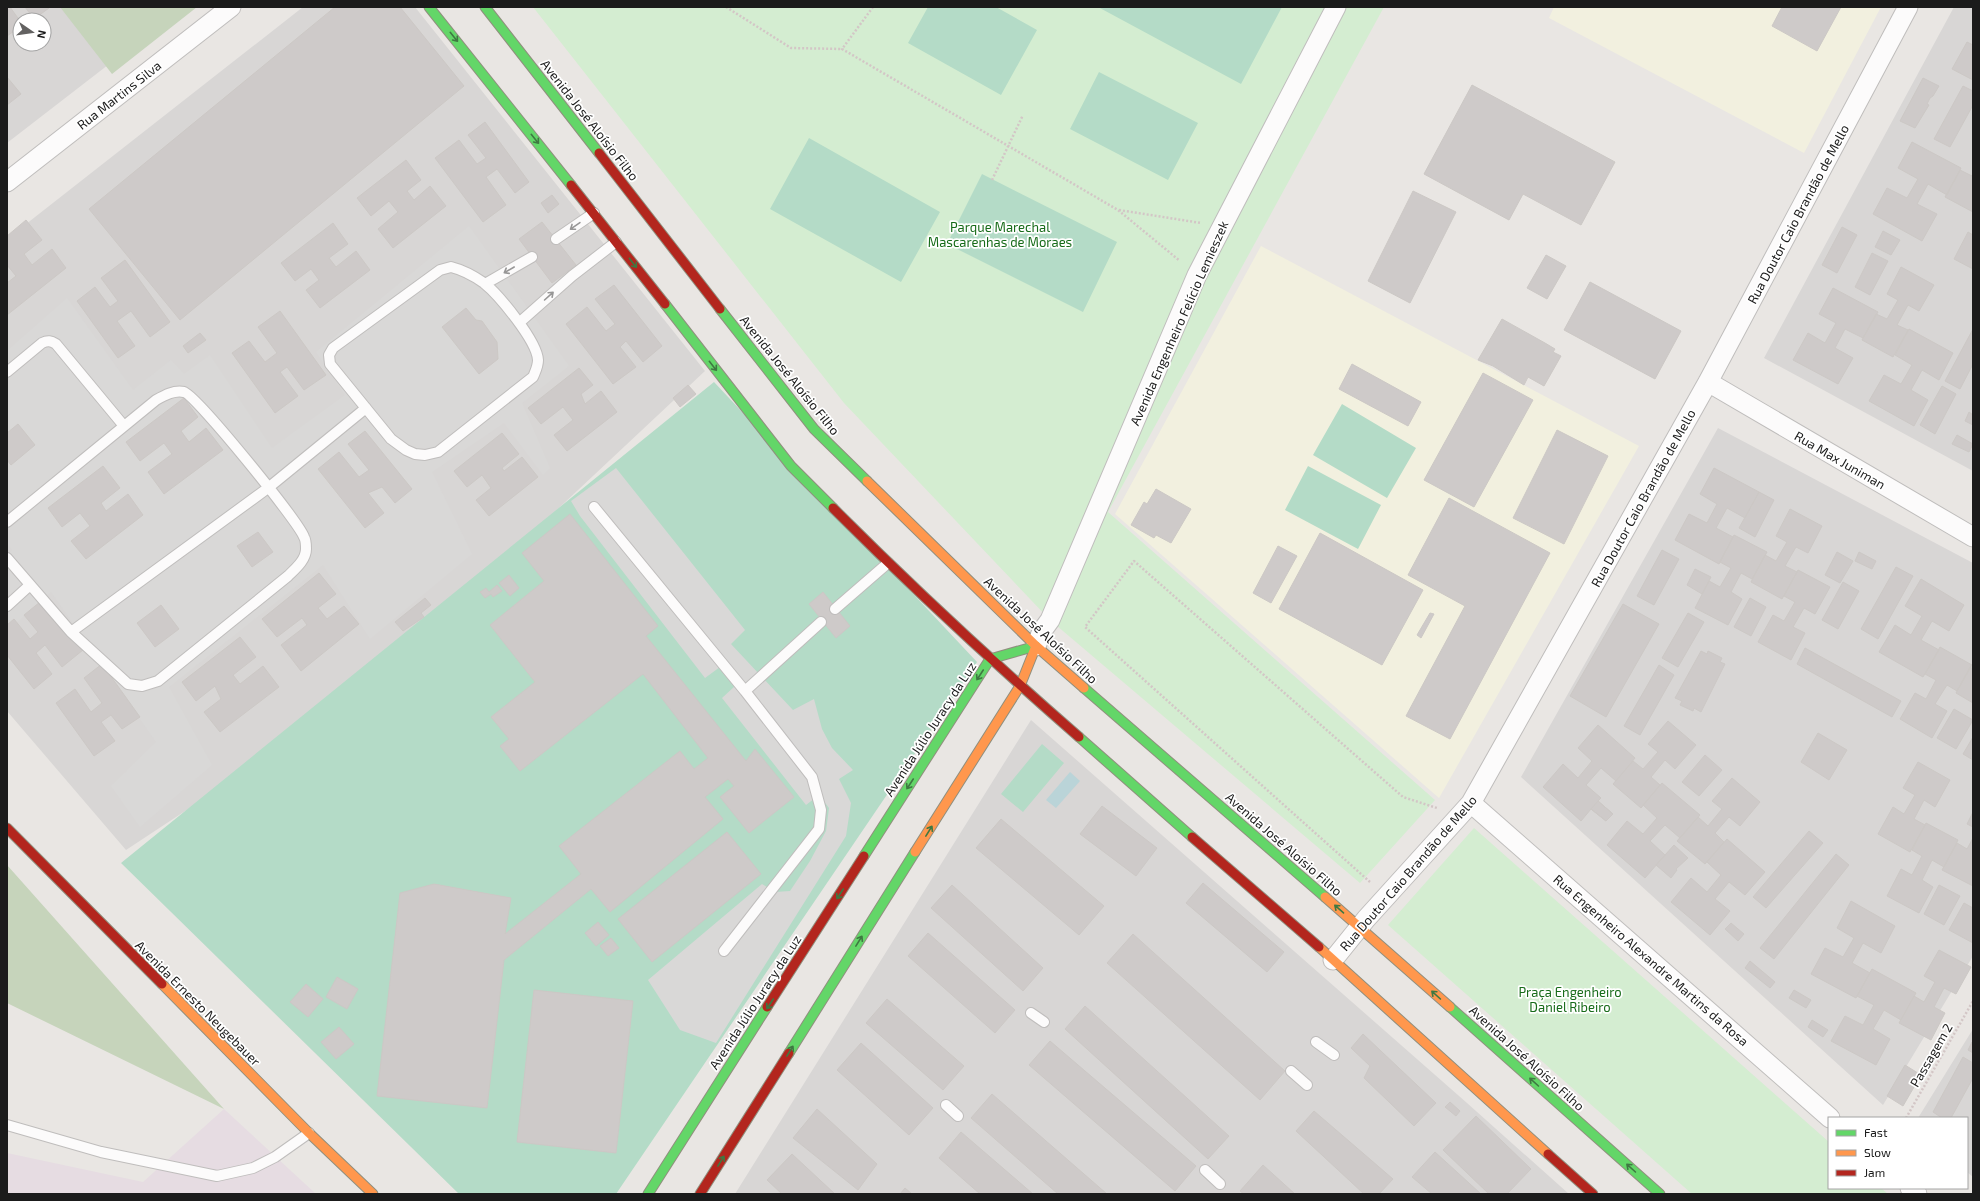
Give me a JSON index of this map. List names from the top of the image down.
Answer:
{
  "streets": {
    "street": [
      "Rua Martins Silva",
      "Avenida José Aloísio Filho",
      "Rua Doutor Caio Brandão de Mello",
      "Avenida Engenheiro Felício Lemieszek",
      "Rua Max Juniman",
      "Avenida Júlio Juracy da Luz",
      "Rua Engenheiro Alexandre Martins da Rosa",
      "Avenida Ernesto Neugebauer"
    ],
    "path": ["Passagem 2"]
  },
  "crossings": [
    ["Avenida José Aloísio Filho", "Rua Doutor Caio Brandão de Mello"],
    ["Avenida José Aloísio Filho", "Avenida Engenheiro Felício Lemieszek"],
    ["Avenida José Aloísio Filho", "Avenida Júlio Juracy da Luz"],
    ["Rua Doutor Caio Brandão de Mello", "Rua Max Juniman"],
    ["Rua Doutor Caio Brandão de Mello", "Rua Engenheiro Alexandre Martins da Rosa"],
    ["Avenida Engenheiro Felício Lemieszek", "Avenida Júlio Juracy da Luz"]
  ],
  "parks": ["Parque Marechal Mascarenhas de Moraes", "Praça Engenheiro Daniel Ribeiro"],
  "legend": ["Fast", "Slow", "Jam"],
  "north": "right"
}
